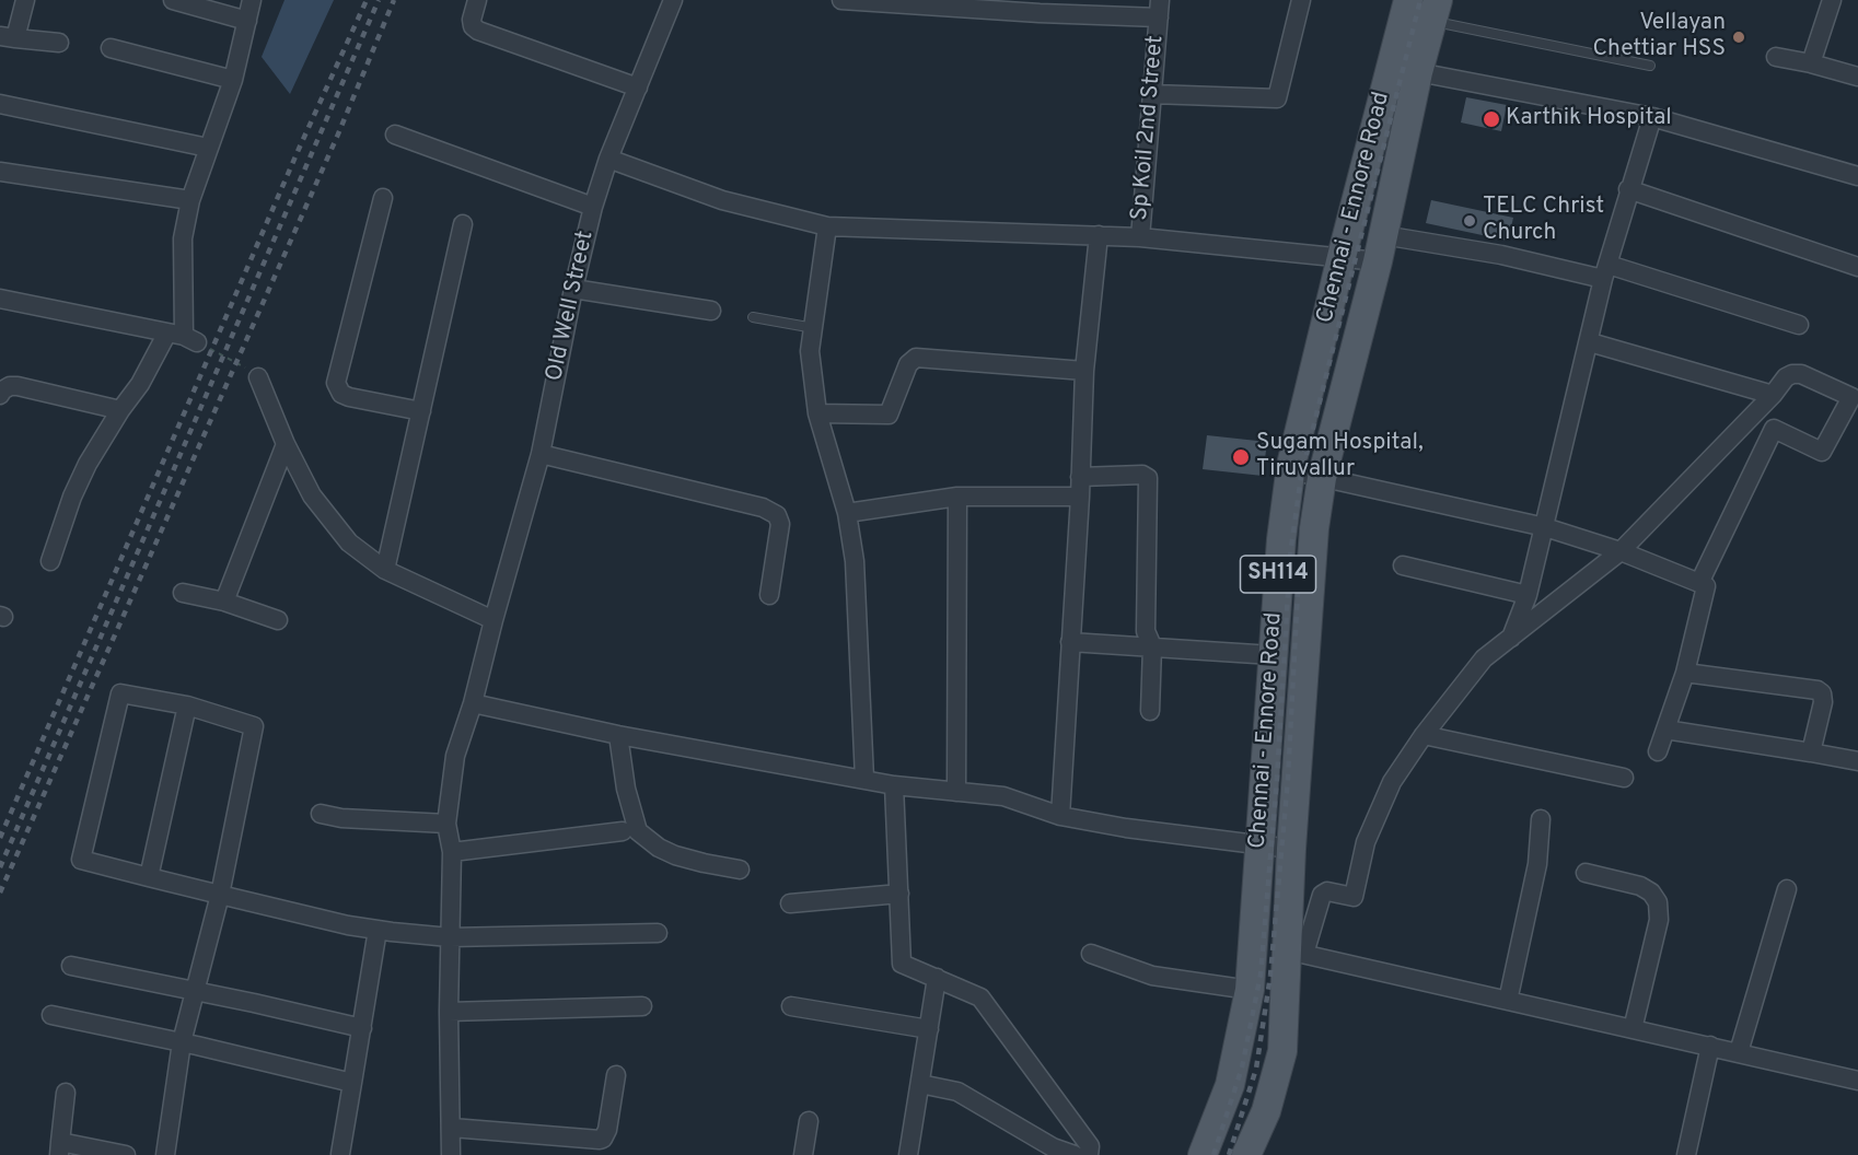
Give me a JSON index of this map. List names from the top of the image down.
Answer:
{
  "streets": {
    "main road": ["Chennai - Ennore Road", "SH114"],
    "street": ["Sp Koil 2nd Street", "Old Well Street"]
  },
  "places": [
    "Vellayan Chettiar HSS",
    "Karthik Hospital",
    "TELC Christ Church",
    "Sugam Hospital, Tiruvallur"
  ]
}
